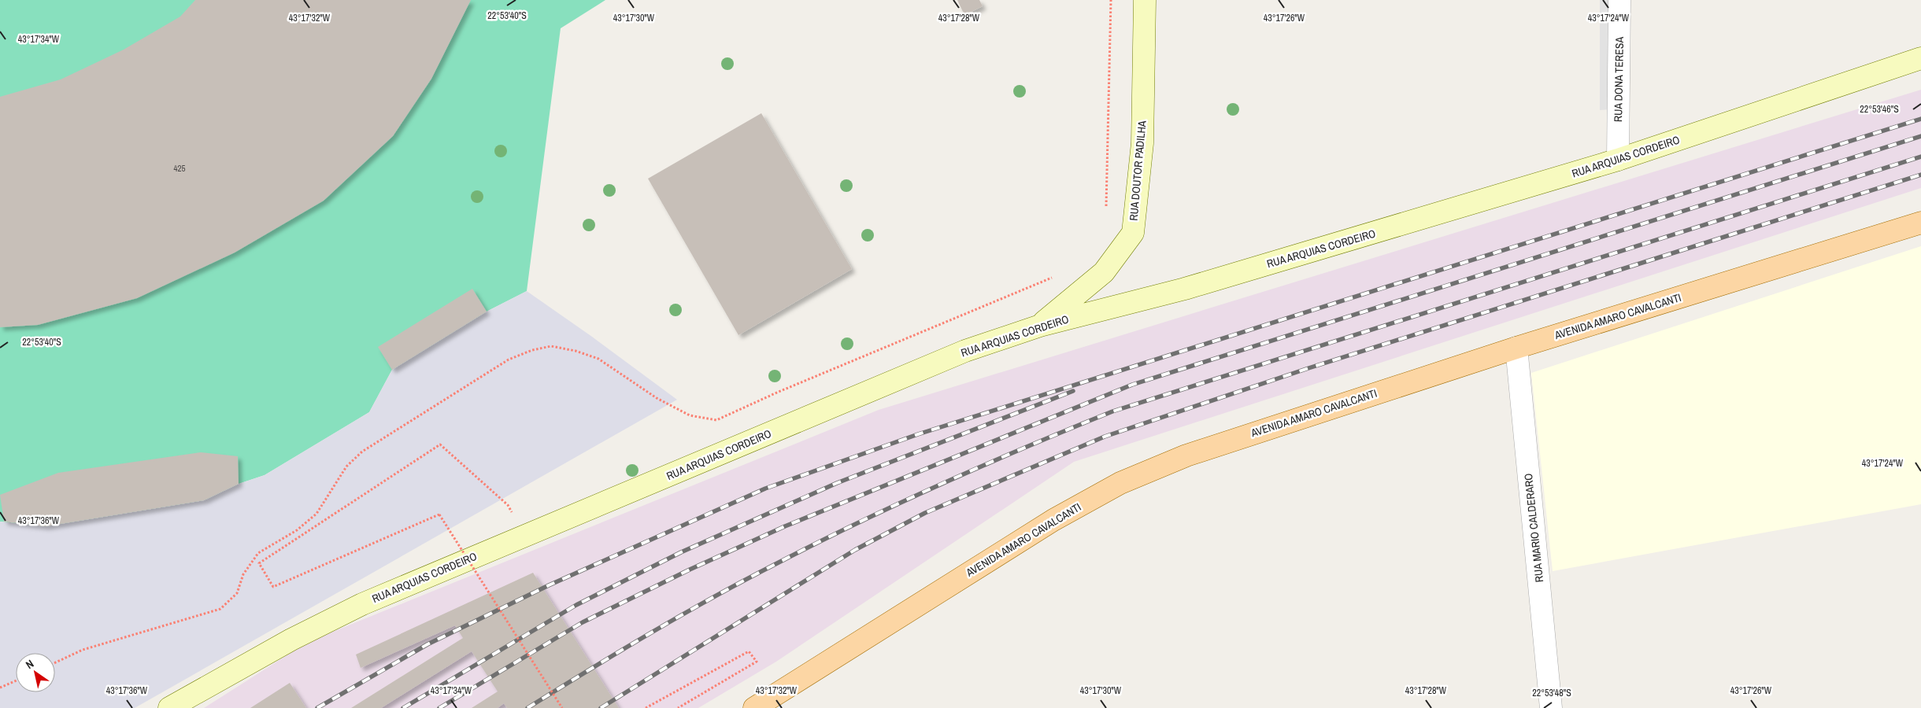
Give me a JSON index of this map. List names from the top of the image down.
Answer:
{
  "streets": {
    "main road": ["RUA ARQUIAS CORDEIRO", "RUA DOUTOR PADILHA", "AVENIDA AMARO CAVALCANTI"],
    "street": ["RUA DONA TERESA", "RUA MARIO CALDERARO"]
  },
  "crossings": [
    ["RUA DONA TERESA", "RUA ARQUIAS CORDEIRO"],
    ["RUA ARQUIAS CORDEIRO", "RUA DOUTOR PADILHA"],
    ["AVENIDA AMARO CAVALCANTI", "RUA MARIO CALDERARO"]
  ],
  "house_numbers": ["425"],
  "north": "top left",
  "coordinates": [
    "22°53'40\"S",
    "43°17'32\"W",
    "43°17'30\"W",
    "43°17'28\"W",
    "43°17'26\"W",
    "43°17'24\"W",
    "43°17'34\"W",
    "22°53'46\"S",
    "43°17'36\"W",
    "22°53'48\"S"
  ]
}
